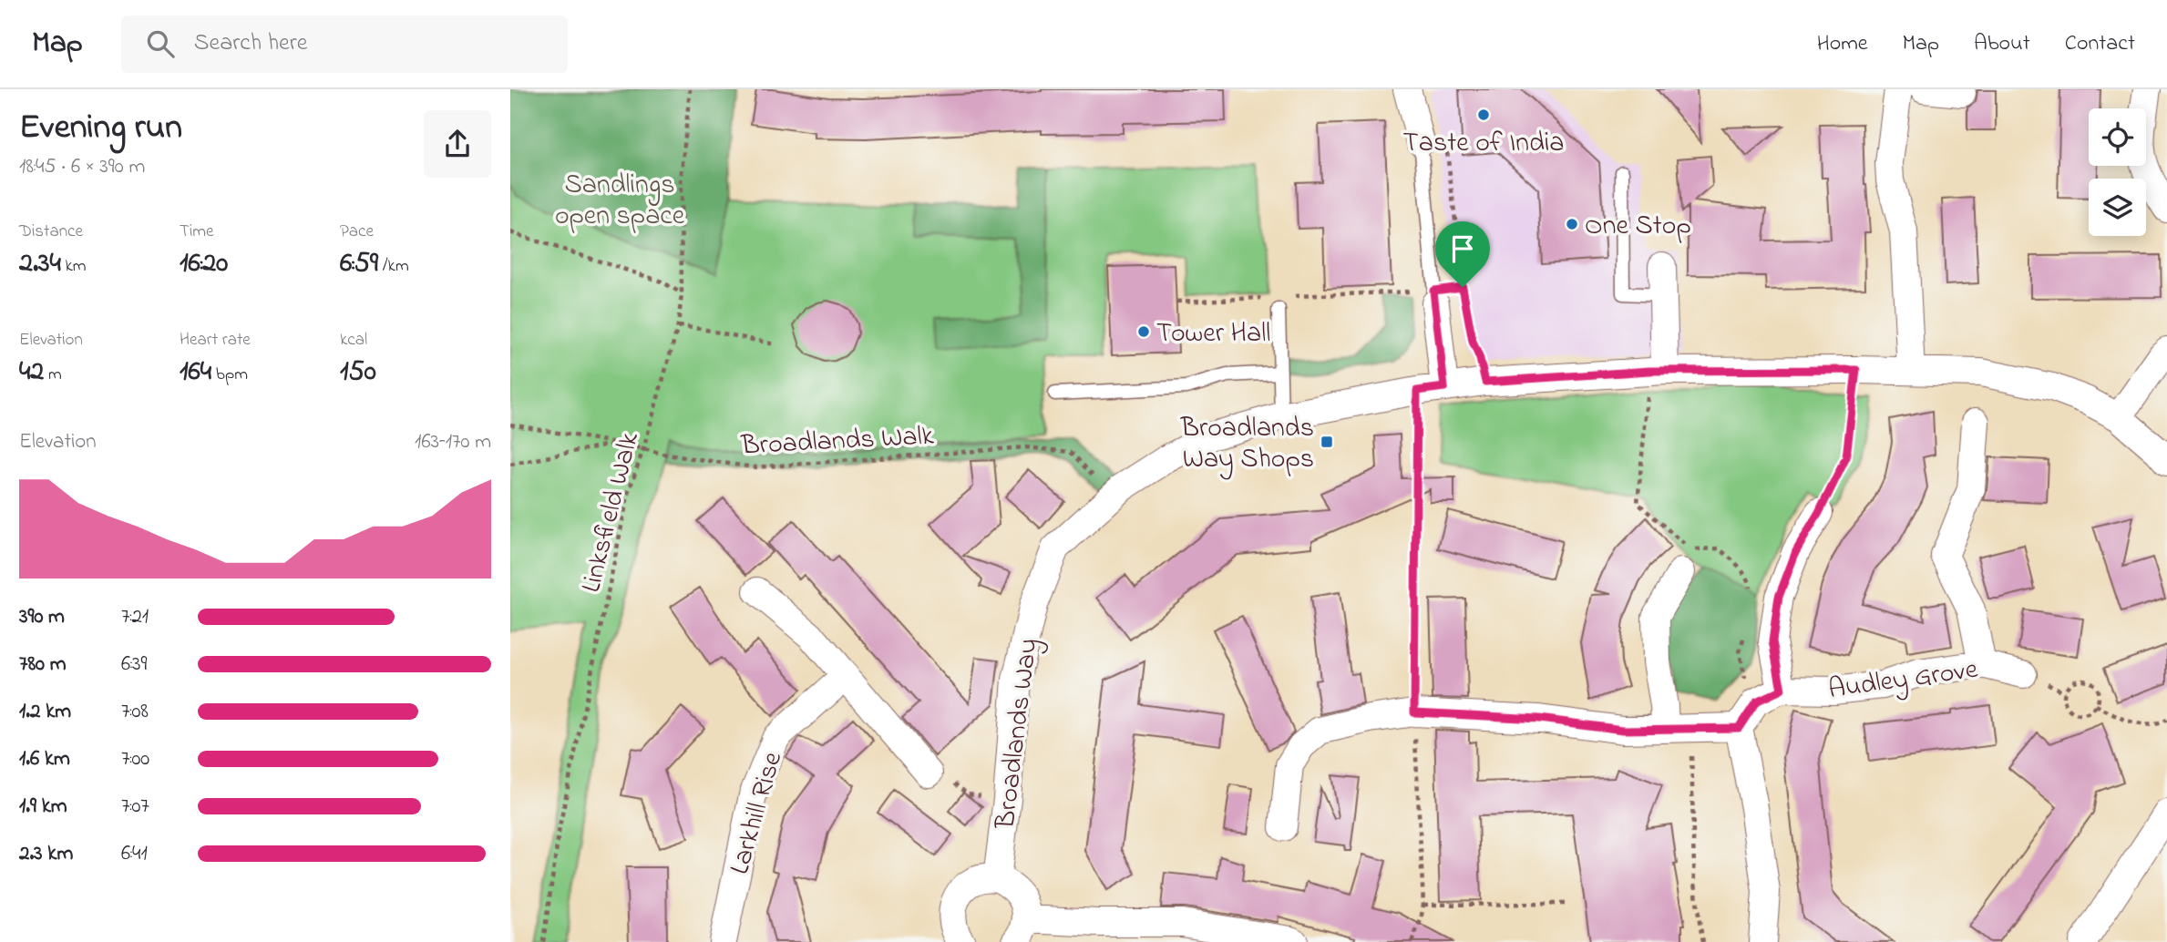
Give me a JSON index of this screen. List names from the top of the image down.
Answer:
{
  "streets": {
    "street": ["Audley Grove", "Broadlands Way", "Larkhill Rise"],
    "path": ["Broadlands Walk", "Linksfield Walk"]
  },
  "crossings": [
    ["Broadlands Walk", "Linksfield Walk"],
    ["Broadlands Walk", "Broadlands Way"]
  ],
  "parks": ["Sandlings open space"],
  "places": {
    "other": ["Taste of India", "One Stop", "Tower Hall"],
    "transit": ["Broadlands Way Shops"]
  },
  "page": {
    "header": "Map",
    "search": "Search here",
    "nav": [
      "Home",
      "Map",
      "About",
      "Contact"
    ],
    "heading": ["Evening run", "18:45 · 6 × 390 m"],
    "stats": [
      ["Distance", "2.34 km"],
      ["Time", "16:20"],
      ["Pace", "6:59 /km"],
      ["Elevation", "42 m"],
      ["Heart rate", "164 bpm"],
      ["kcal", "150"]
    ],
    "chart": ["Elevation", "163–170 m"],
    "list": [
      {
        "name": "390 m",
        "note": "7:21"
      },
      {
        "name": "780 m",
        "note": "6:39"
      },
      {
        "name": "1.2 km",
        "note": "7:08"
      },
      {
        "name": "1.6 km",
        "note": "7:00"
      },
      {
        "name": "1.9 km",
        "note": "7:07"
      },
      {
        "name": "2.3 km",
        "note": "6:41"
      }
    ]
  }
}
